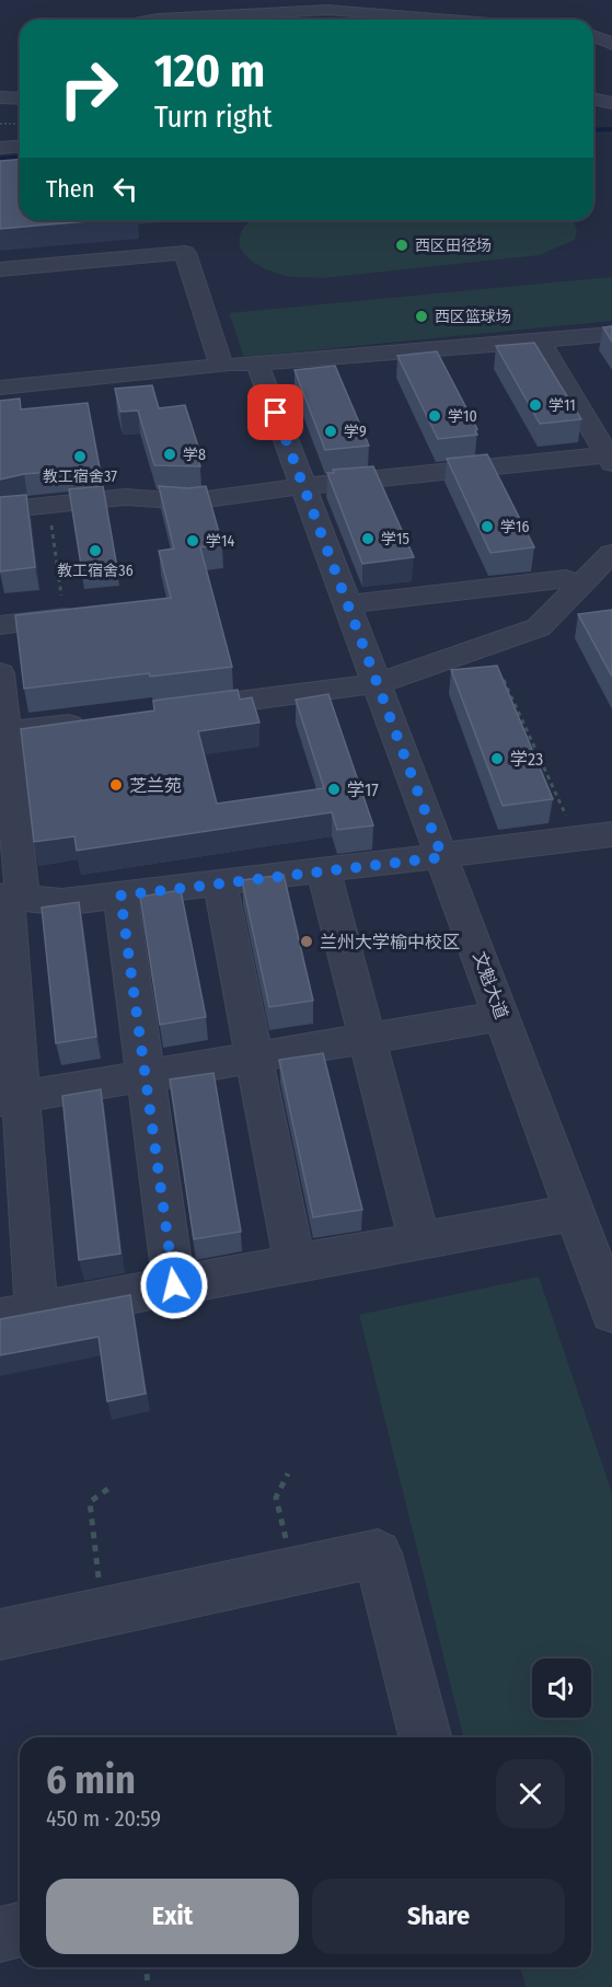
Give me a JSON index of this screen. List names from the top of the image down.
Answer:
{
  "streets": {
    "street": ["文魁大道"]
  },
  "places": [
    "西区田径场",
    "西区篮球场",
    "学11",
    "学10",
    "学9",
    "学8",
    "教工宿舍37",
    "学16",
    "学15",
    "学14",
    "教工宿舍36",
    "学23",
    "芝兰苑",
    "学17",
    "兰州大学榆中校区"
  ],
  "page": {
    "turn": ["120 m", "Turn right"],
    "then": "Then",
    "heading": ["6 min", "450 m · 20:59"],
    "buttons": ["Exit", "Share"]
  }
}
